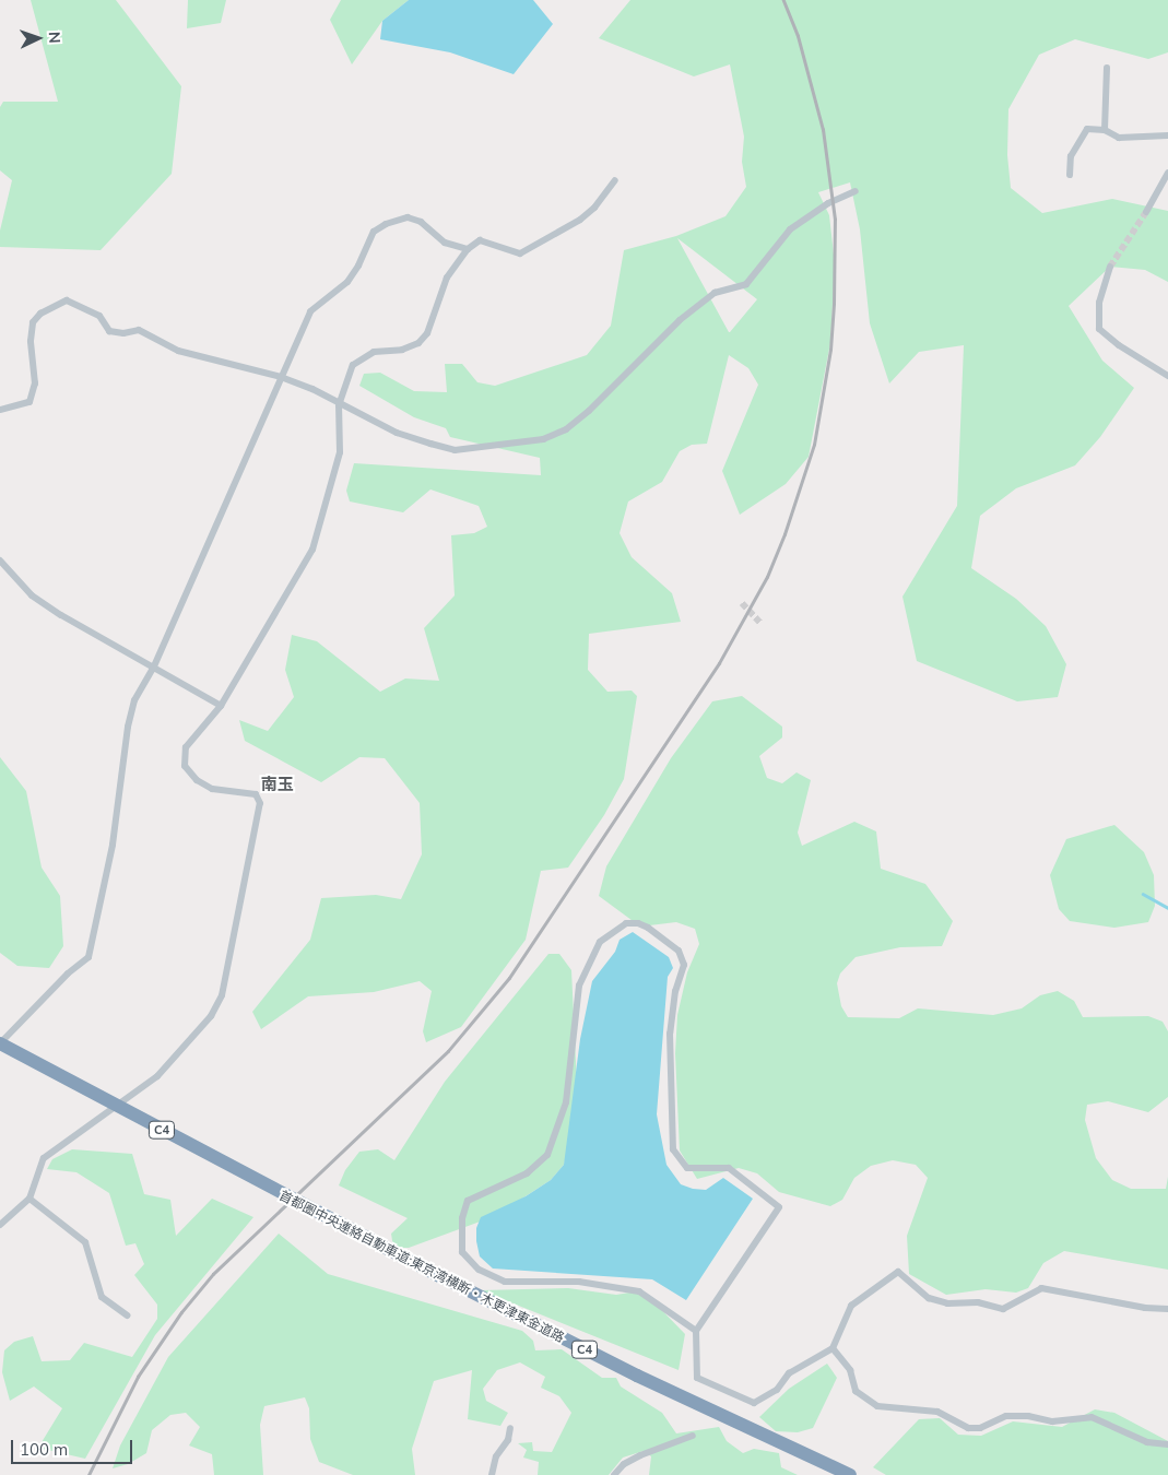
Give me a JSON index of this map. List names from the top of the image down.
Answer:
{
  "streets": {
    "highway": ["C4", "首都圏中央連絡自動車道;東京湾横断・木更津東金道路"]
  },
  "districts": ["南玉"],
  "scale_bar": "100 m",
  "north": "right"
}
